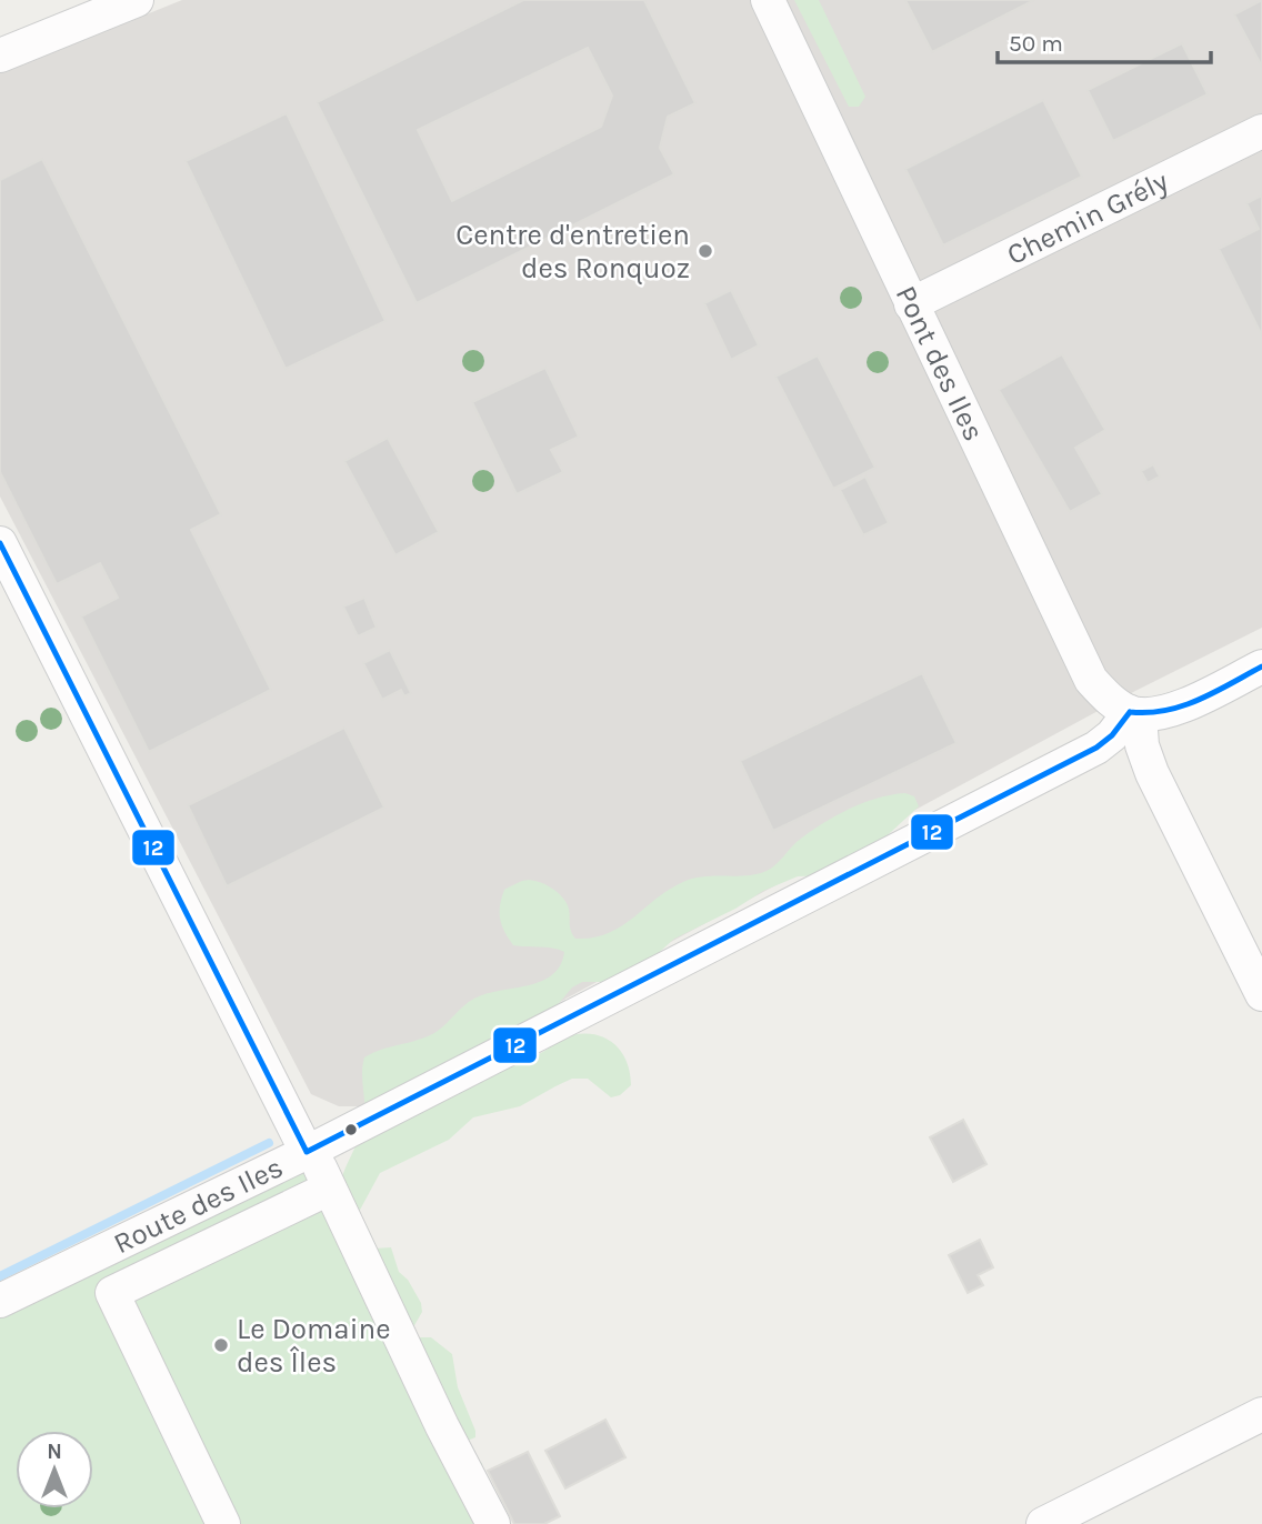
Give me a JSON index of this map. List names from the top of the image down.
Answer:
{
  "streets": {
    "street": ["Chemin Grély", "Pont des Iles", "Route des Iles"]
  },
  "crossings": [
    ["Chemin Grély", "Pont des Iles"],
    ["Pont des Iles", "Route des Iles"]
  ],
  "places": ["Centre d'entretien des Ronquoz", "Le Domaine des Îles"],
  "lines": ["transit line 12"],
  "scale_bar": "50 m",
  "north": "top"
}
